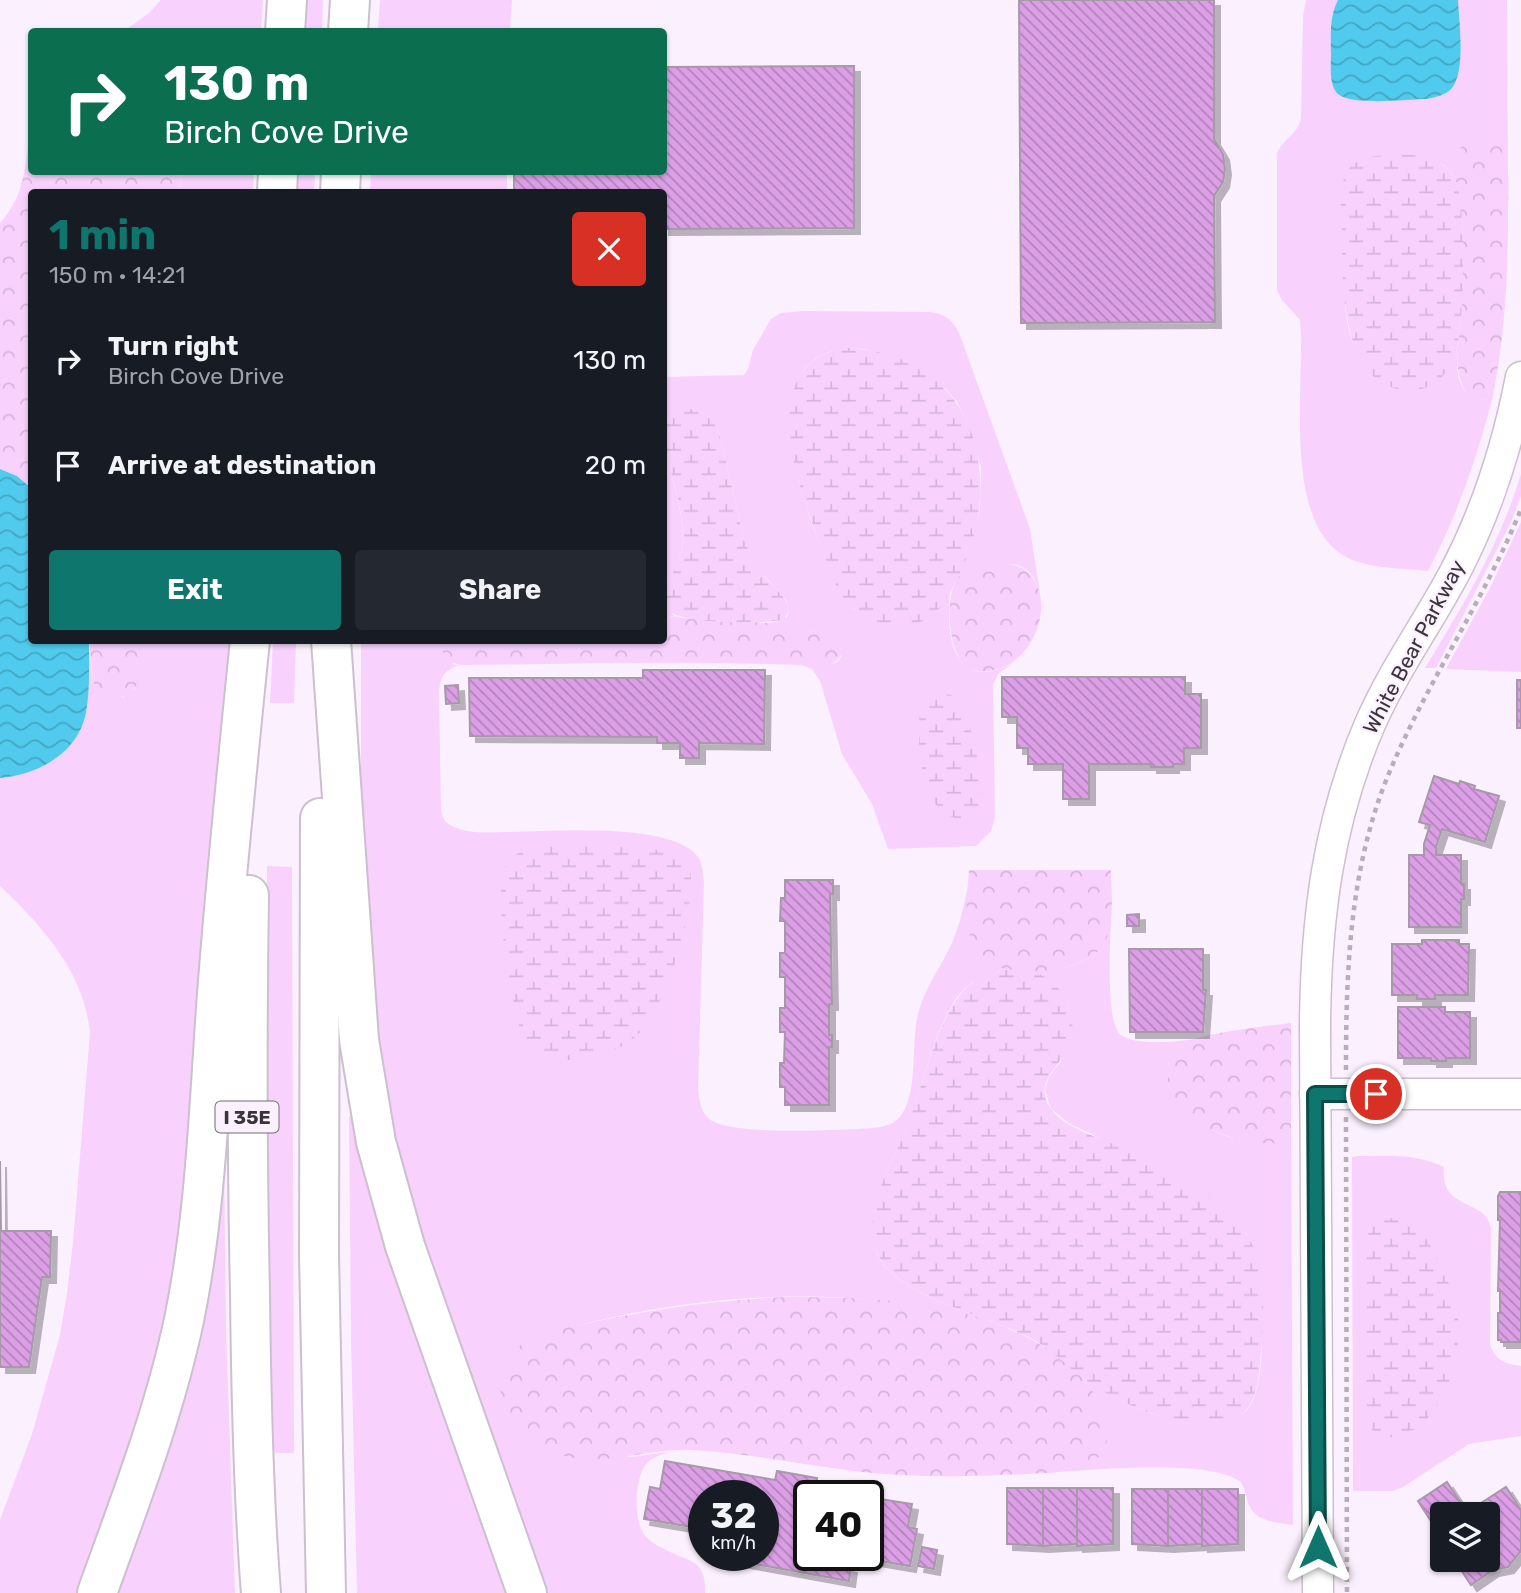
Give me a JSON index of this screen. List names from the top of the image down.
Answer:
{
  "streets": {
    "highway": ["I 35E"],
    "street": ["White Bear Parkway"]
  },
  "page": {
    "turn": ["130 m", "Birch Cove Drive"],
    "heading": ["1 min", "150 m · 14:21"],
    "list": [
      {
        "name": "Turn right",
        "note": "Birch Cove Drive",
        "value": "130 m"
      },
      {
        "name": "Arrive at destination",
        "value": "20 m"
      }
    ],
    "buttons": ["Exit", "Share"],
    "speed": "32 km/h",
    "limit": "40"
  }
}
